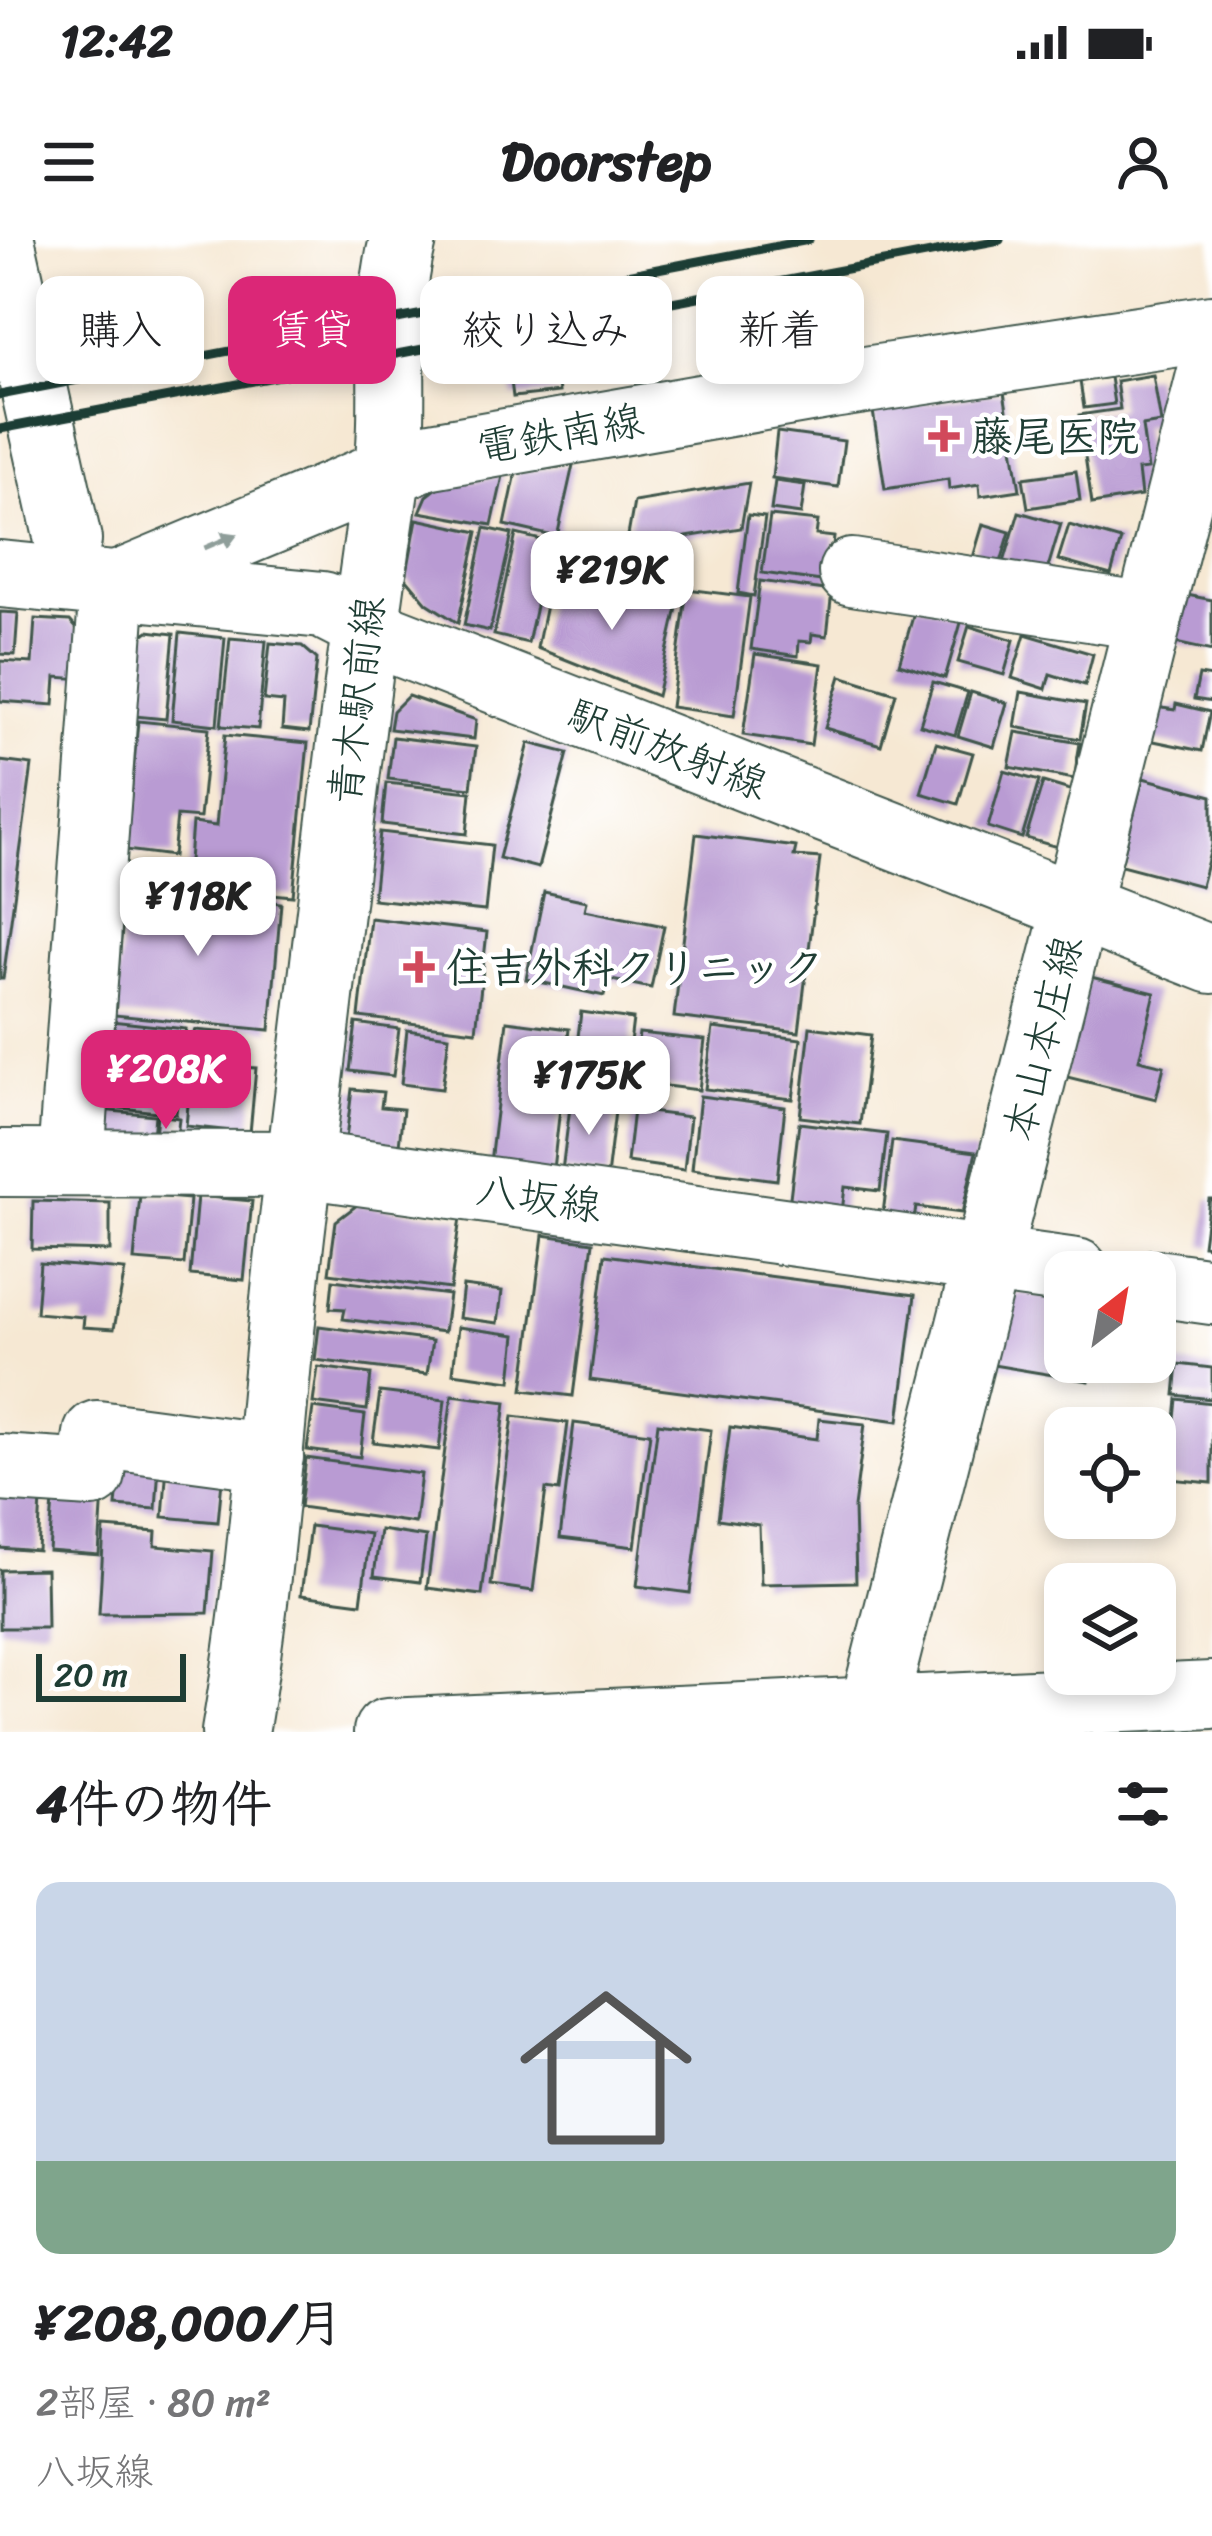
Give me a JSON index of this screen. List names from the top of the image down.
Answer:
{
  "streets": {
    "main road": [
      "電鉄南線",
      "青木駅前線",
      "駅前放射線",
      "本山本庄線",
      "八坂線"
    ]
  },
  "crossings": [
    ["電鉄南線", "青木駅前線"],
    ["電鉄南線", "駅前放射線"],
    ["青木駅前線", "駅前放射線"],
    ["青木駅前線", "八坂線"],
    ["駅前放射線", "本山本庄線"],
    ["本山本庄線", "八坂線"]
  ],
  "places": {
    "health": ["藤尾医院", "住吉外科クリニック"]
  },
  "scale_bar": "20 m",
  "north": "top right",
  "page": {
    "status": "12:42",
    "header": "Doorstep",
    "chip": [
      "購入",
      "賃貸",
      "絞り込み",
      "新着"
    ],
    "price": [
      "¥219K",
      "¥118K",
      "¥208K",
      "¥175K"
    ],
    "scale": "20 m",
    "heading": "4件の物件",
    "list": [
      {
        "name": "¥208,000/月",
        "note": "2部屋 · 80 m² · 八坂線"
      }
    ]
  }
}
